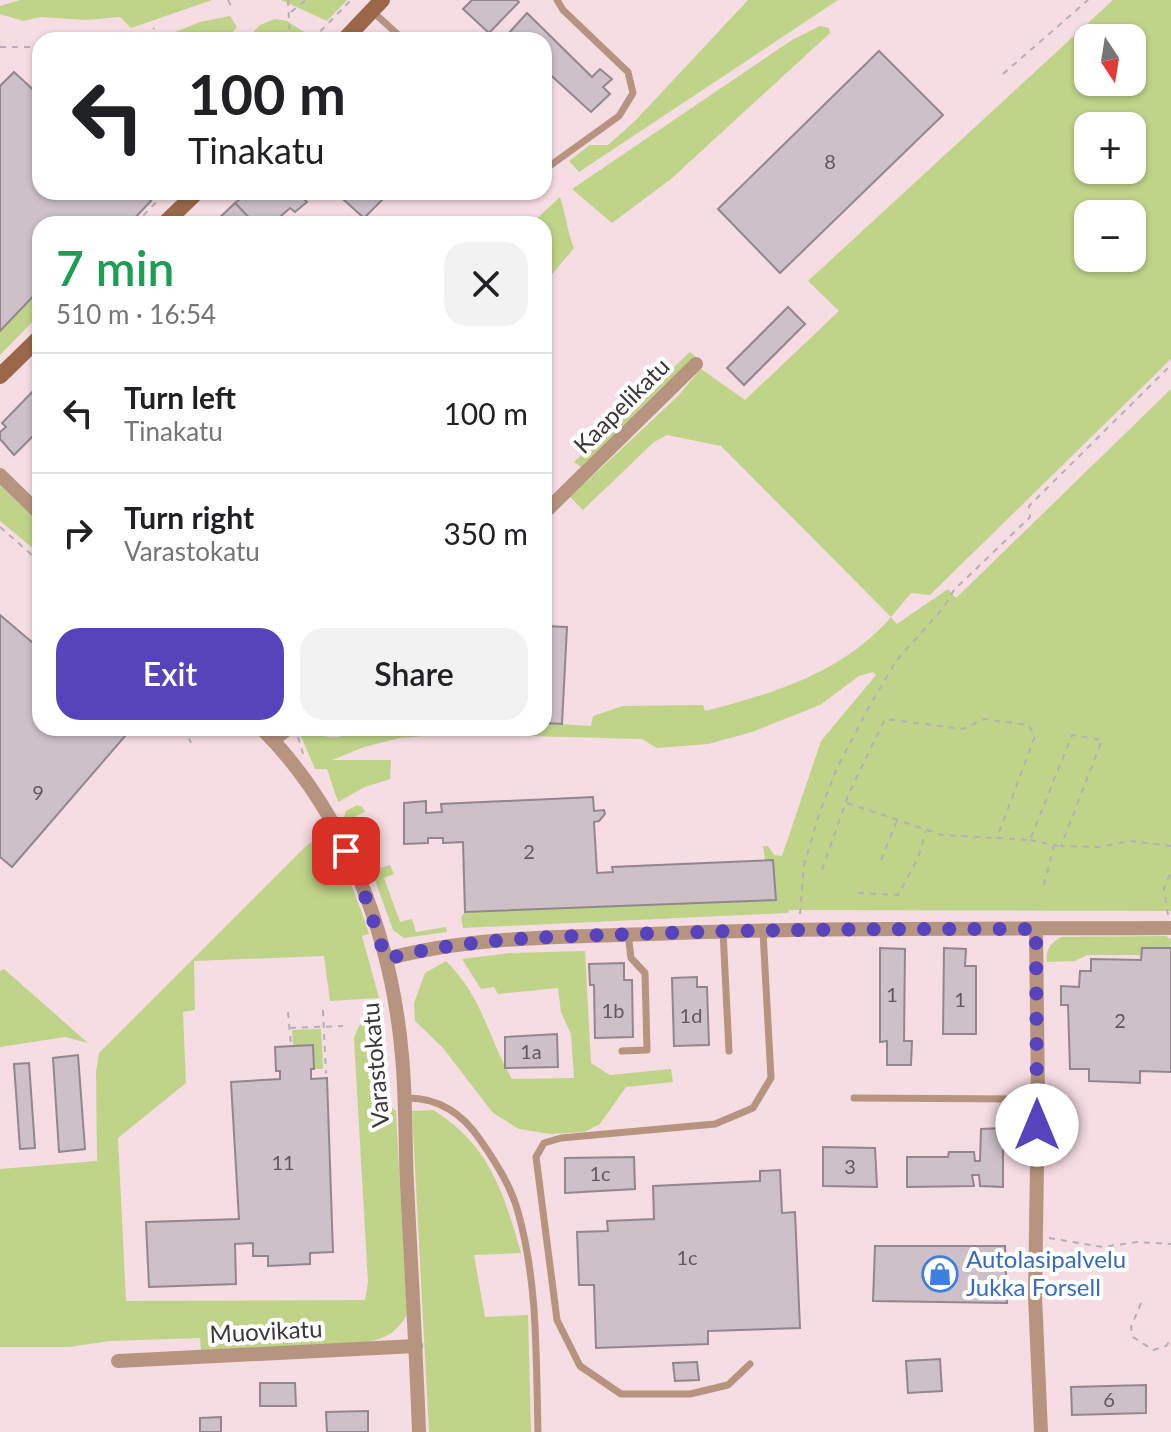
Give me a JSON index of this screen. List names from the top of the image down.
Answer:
{
  "streets": {
    "street": ["Kaapelikatu", "Varastokatu", "Muovikatu"]
  },
  "crossings": [
    ["Varastokatu", "Muovikatu"]
  ],
  "places": {
    "shop": ["Autolasipalvelu Jukka Forsell"]
  },
  "house_numbers": [
    "8",
    "9",
    "2",
    "1",
    "1",
    "1b",
    "1d",
    "2",
    "1a",
    "11",
    "3",
    "1c",
    "1c",
    "6"
  ],
  "north": "bottom",
  "page": {
    "map_buttons": ["+", "−"],
    "turn": ["100 m", "Tinakatu"],
    "heading": ["7 min", "510 m · 16:54"],
    "list": [
      {
        "name": "Turn left",
        "note": "Tinakatu",
        "value": "100 m"
      },
      {
        "name": "Turn right",
        "note": "Varastokatu",
        "value": "350 m"
      }
    ],
    "buttons": ["Exit", "Share"]
  }
}
